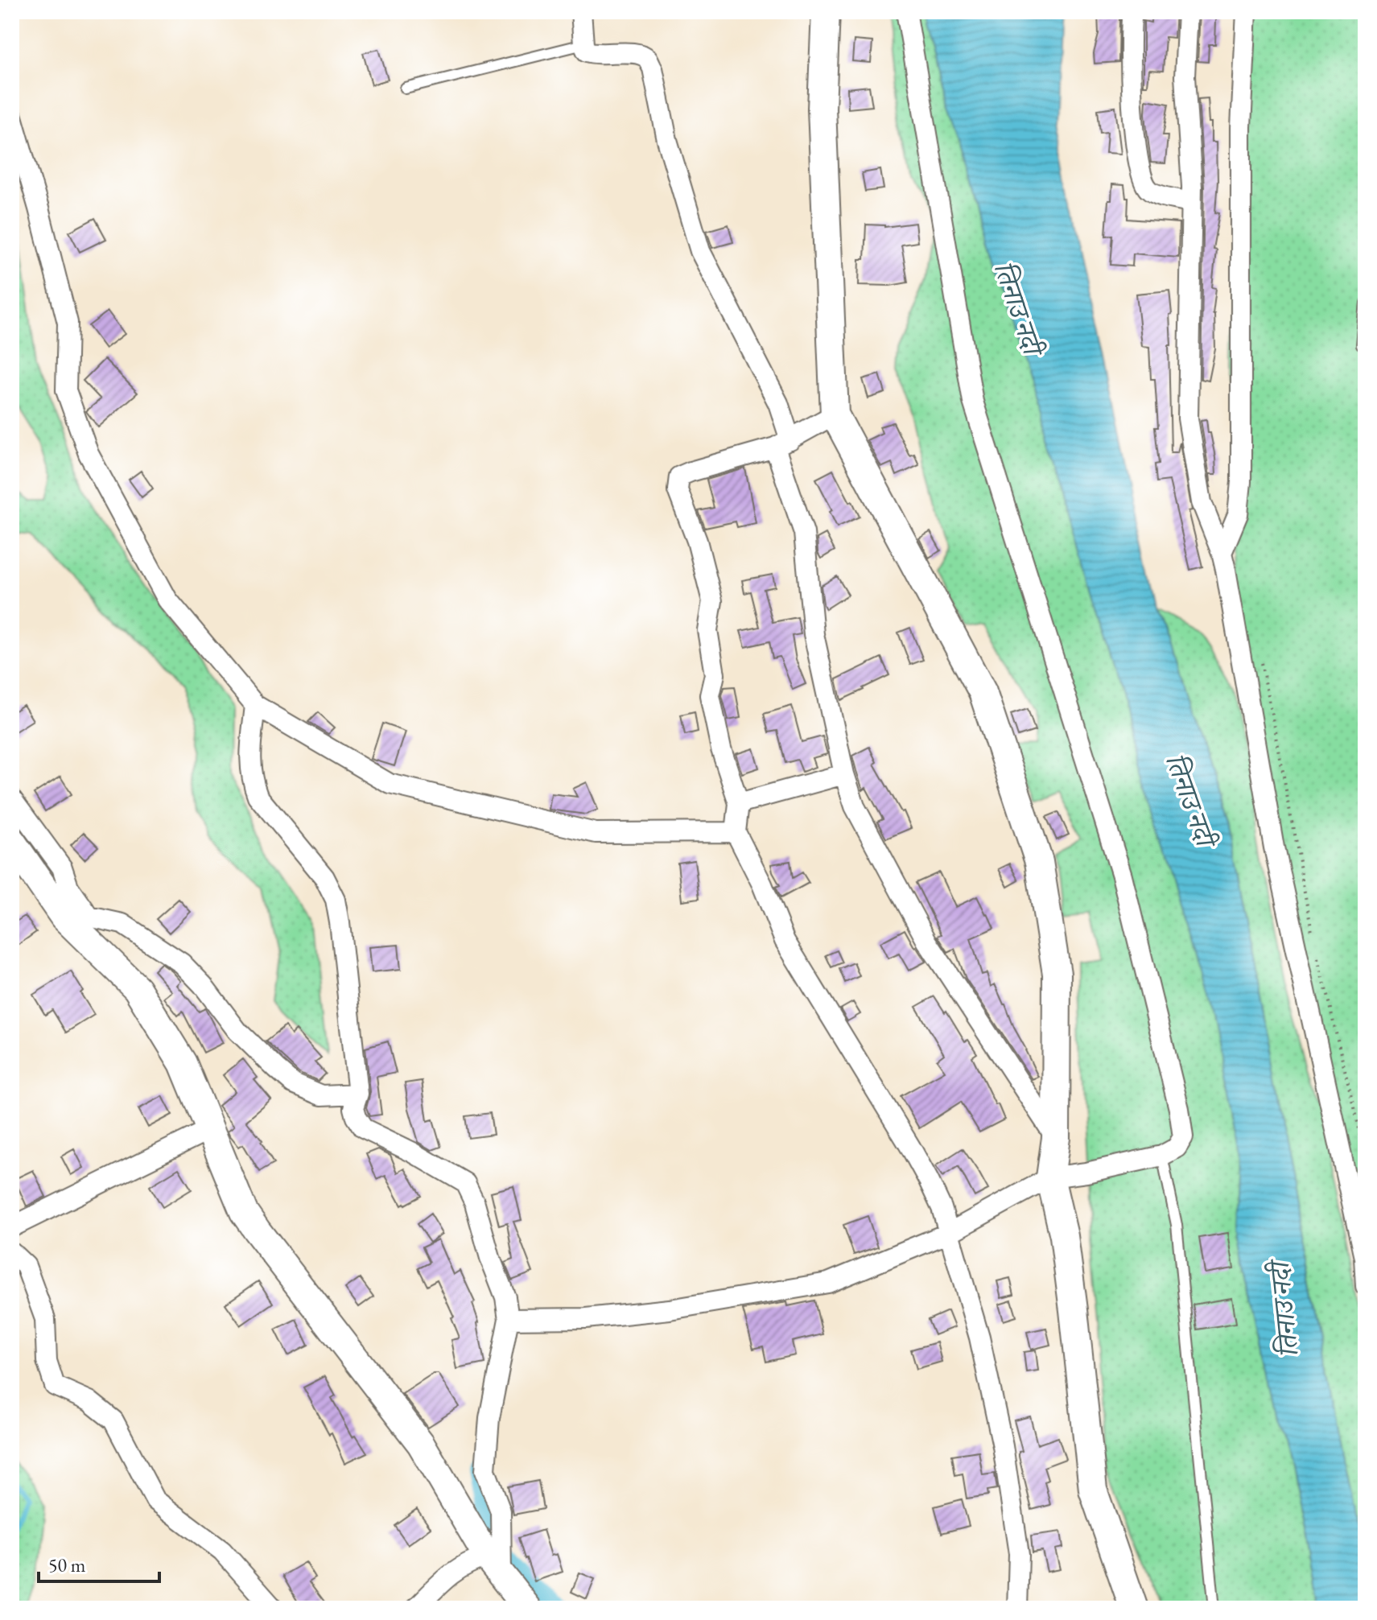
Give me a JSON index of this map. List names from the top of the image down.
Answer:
{
  "water": ["तिनाउ नदी"],
  "scale_bar": "50 m"
}
